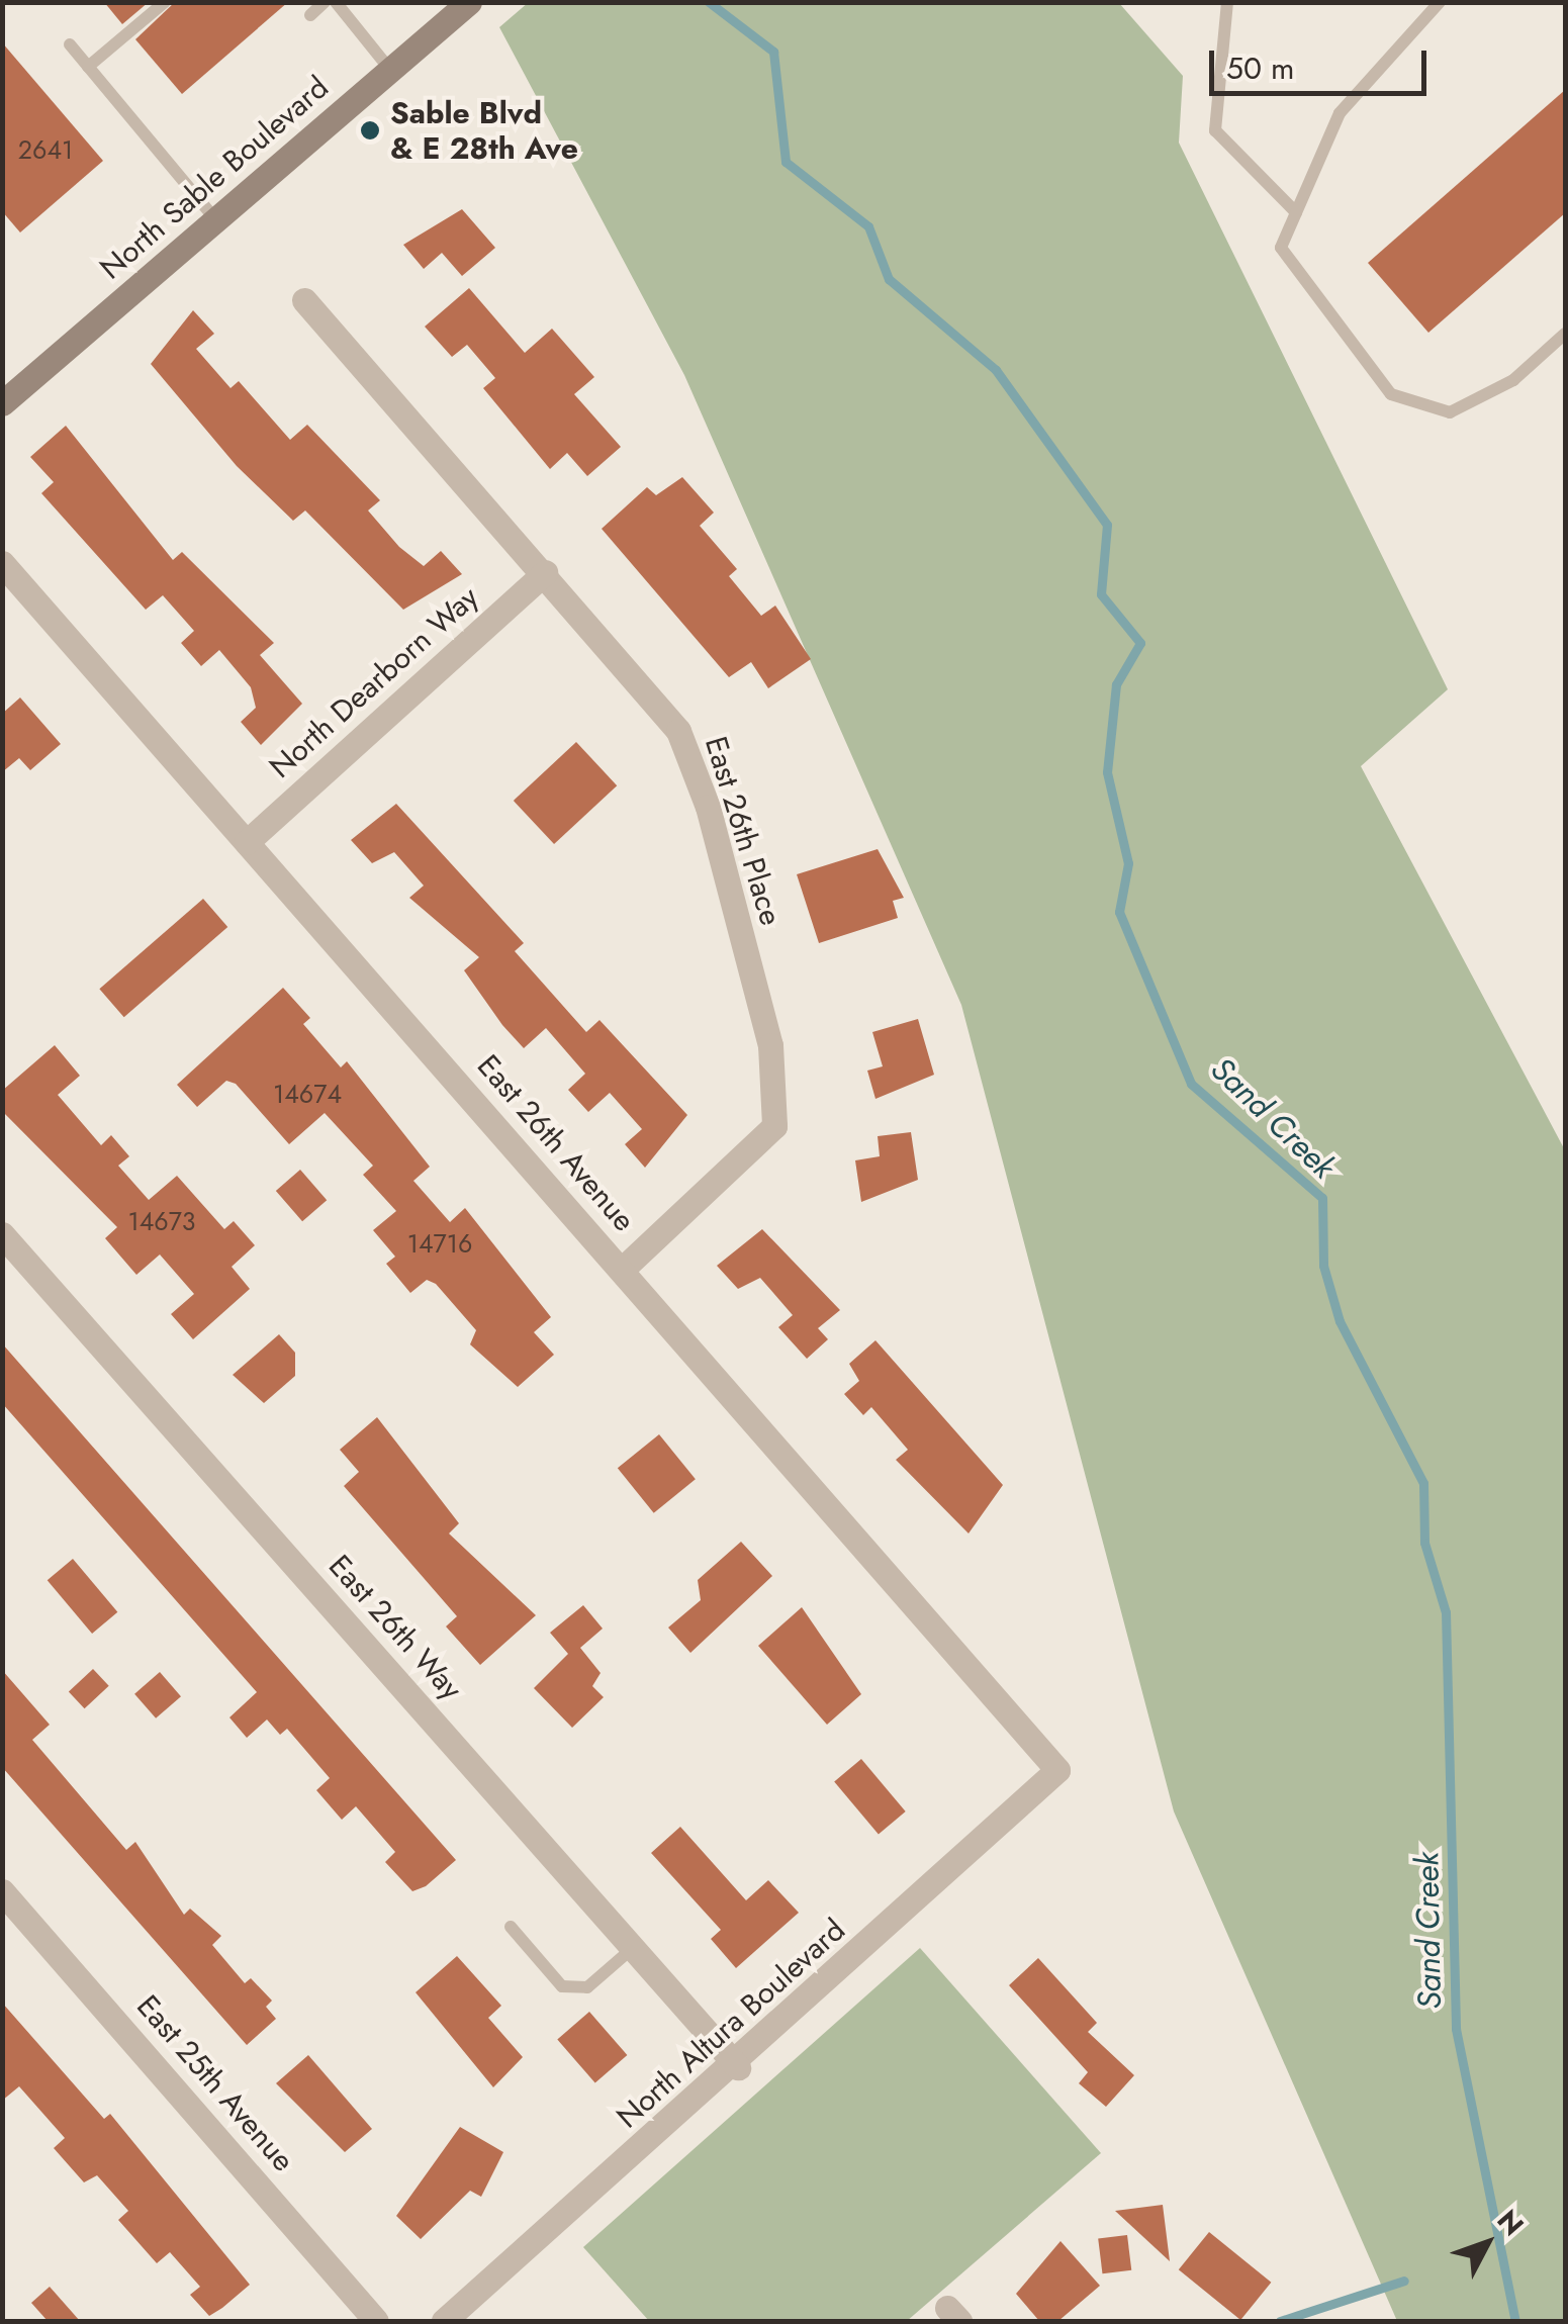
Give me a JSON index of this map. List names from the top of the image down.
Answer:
{
  "streets": {
    "street": [
      "North Sable Boulevard",
      "North Dearborn Way",
      "East 26th Place",
      "East 26th Avenue",
      "East 26th Way",
      "North Altura Boulevard",
      "East 25th Avenue"
    ]
  },
  "crossings": [
    ["North Dearborn Way", "East 26th Place"],
    ["North Dearborn Way", "East 26th Avenue"],
    ["East 26th Place", "East 26th Avenue"],
    ["East 26th Avenue", "North Altura Boulevard"],
    ["East 26th Way", "North Altura Boulevard"]
  ],
  "water": ["Sand Creek"],
  "places": ["Sable Blvd & E 28th Ave"],
  "house_numbers": [
    "2641",
    "14674",
    "14673",
    "14716"
  ],
  "scale_bar": "50 m",
  "north": "top right"
}
